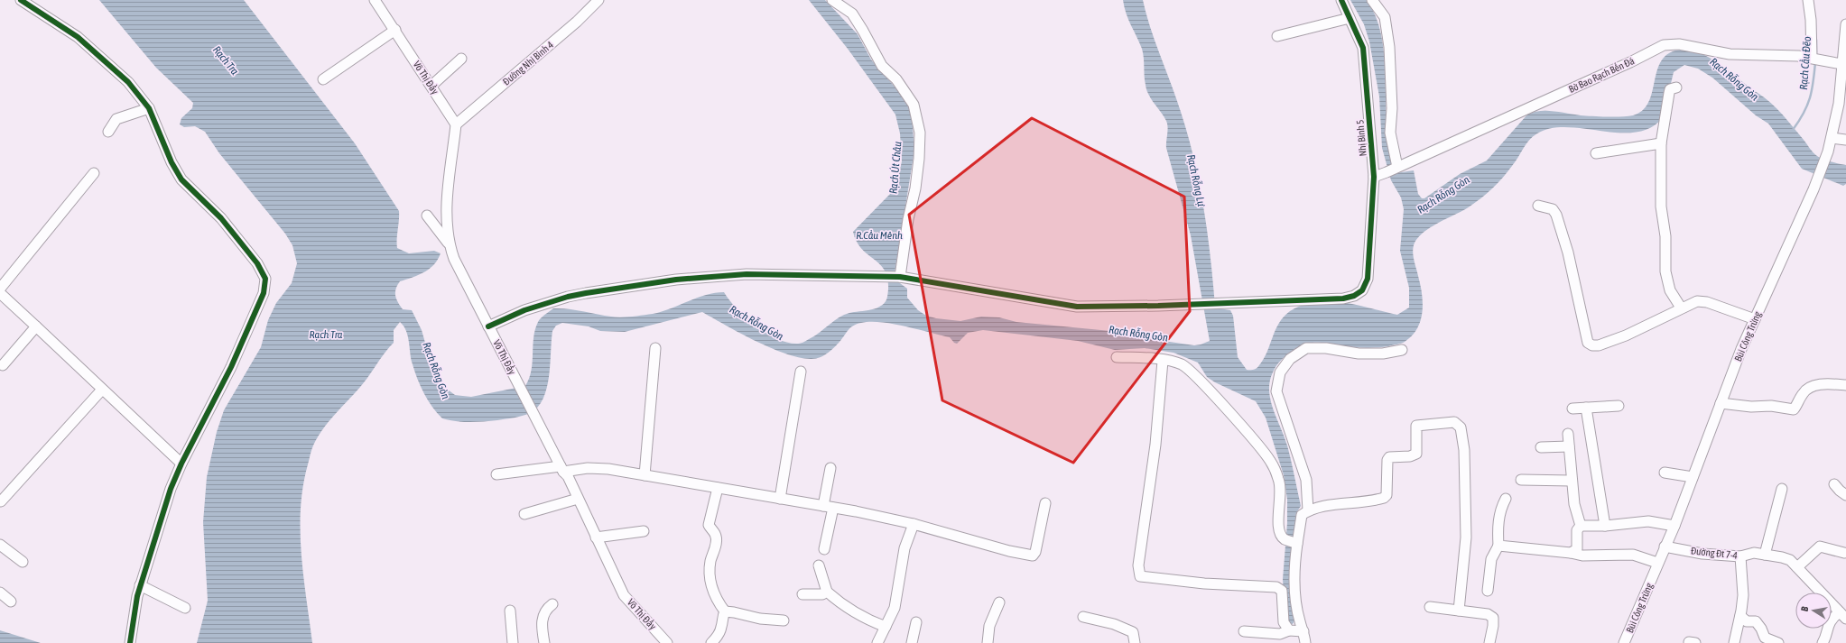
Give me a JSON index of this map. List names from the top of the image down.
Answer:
{
  "streets": {
    "street": [
      "Đường Nhị Bình 4",
      "Bờ Bao Rạch Bến Đá",
      "Võ Thị Đầy",
      "Nhị Bình 5",
      "Bùi Công Trừng",
      "Đường Đt 7-4"
    ]
  },
  "crossings": [
    ["Đường Nhị Bình 4", "Võ Thị Đầy"],
    ["Bờ Bao Rạch Bến Đá", "Nhị Bình 5"],
    ["Bờ Bao Rạch Bến Đá", "Bùi Công Trừng"],
    ["Bùi Công Trừng", "Đường Đt 7-4"]
  ],
  "water": [
    "Rạch Tra",
    "Rạch Cầu Đẽo",
    "Rạch Rỗng Gòn",
    "Rạch Út Châu",
    "Rạch Rỗng Lự",
    "R.Cầu Mênh"
  ],
  "north": "left"
}
